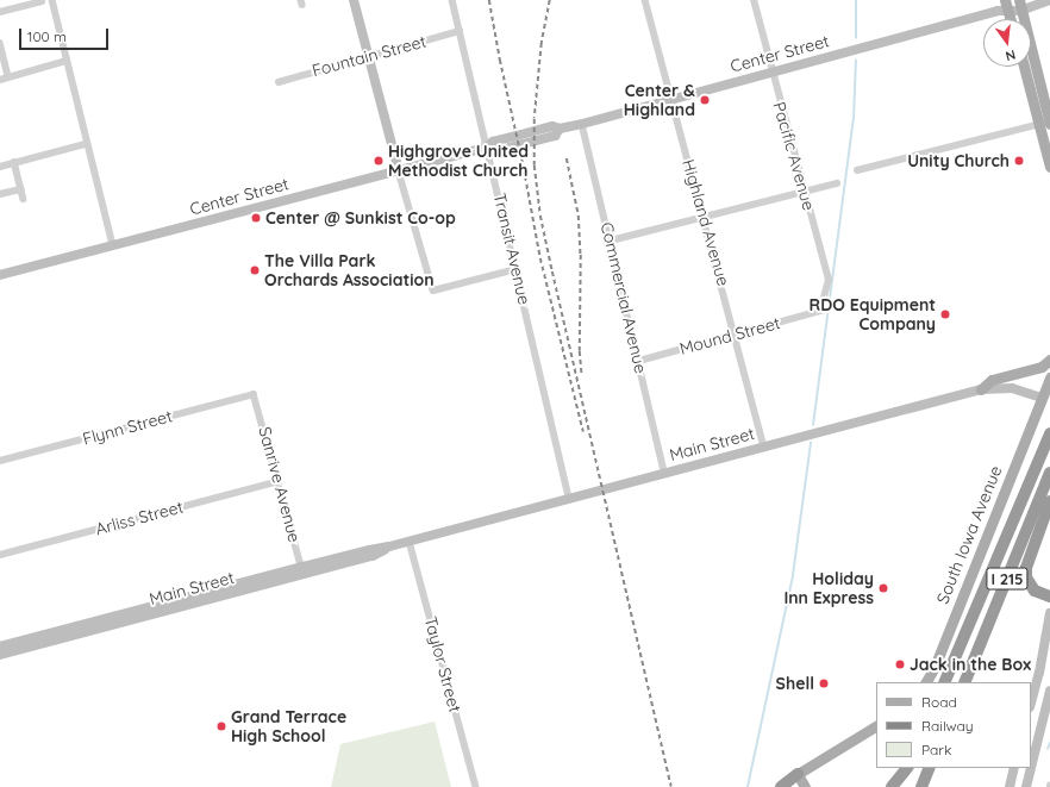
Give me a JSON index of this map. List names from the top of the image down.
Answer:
{
  "streets": {
    "highway": ["I 215"],
    "main road": ["South Iowa Avenue"],
    "street": [
      "Center Street",
      "Fountain Street",
      "Pacific Avenue",
      "Highland Avenue",
      "Transit Avenue",
      "Commercial Avenue",
      "Mound Street",
      "Flynn Street",
      "Main Street",
      "Sanrive Avenue",
      "Arliss Street",
      "Taylor Street"
    ]
  },
  "crossings": [
    ["Center Street", "Pacific Avenue"],
    ["Center Street", "Highland Avenue"],
    ["Center Street", "Transit Avenue"],
    ["Center Street", "Commercial Avenue"],
    ["Fountain Street", "Transit Avenue"],
    ["Pacific Avenue", "Mound Street"],
    ["Highland Avenue", "Mound Street"],
    ["Highland Avenue", "Main Street"],
    ["Transit Avenue", "Main Street"],
    ["Commercial Avenue", "Mound Street"],
    ["Commercial Avenue", "Main Street"],
    ["Flynn Street", "Sanrive Avenue"],
    ["Main Street", "Sanrive Avenue"],
    ["Main Street", "South Iowa Avenue"],
    ["Main Street", "Taylor Street"],
    ["Sanrive Avenue", "Arliss Street"]
  ],
  "places": [
    "Center & Highland",
    "Highgrove United Methodist Church",
    "Unity Church",
    "Center @ Sunkist Co-op",
    "The Villa Park Orchards Association",
    "RDO Equipment Company",
    "Holiday Inn Express",
    "Jack in the Box",
    "Shell",
    "Grand Terrace High School"
  ],
  "legend": ["Road", "Railway", "Park"],
  "scale_bar": "100 m",
  "north": "bottom"
}
